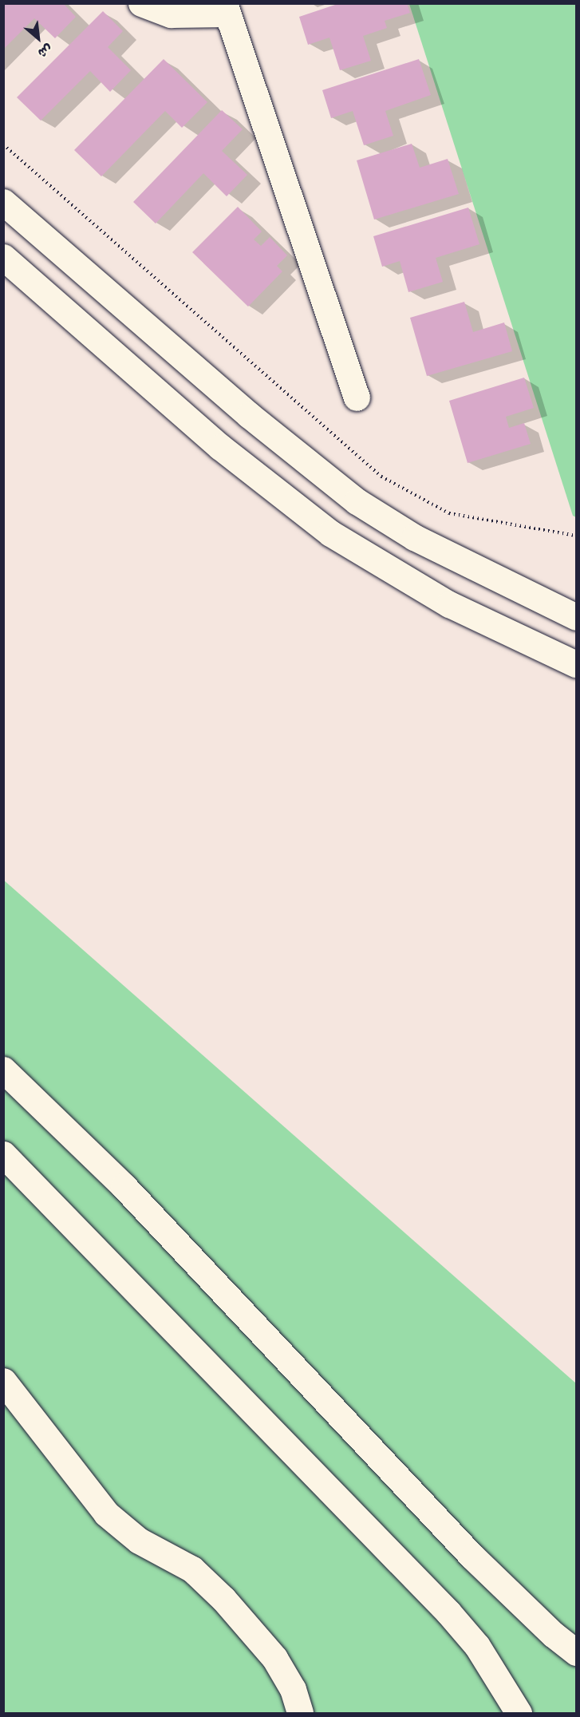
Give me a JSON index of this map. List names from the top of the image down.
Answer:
{
  "north": "bottom right"
}
